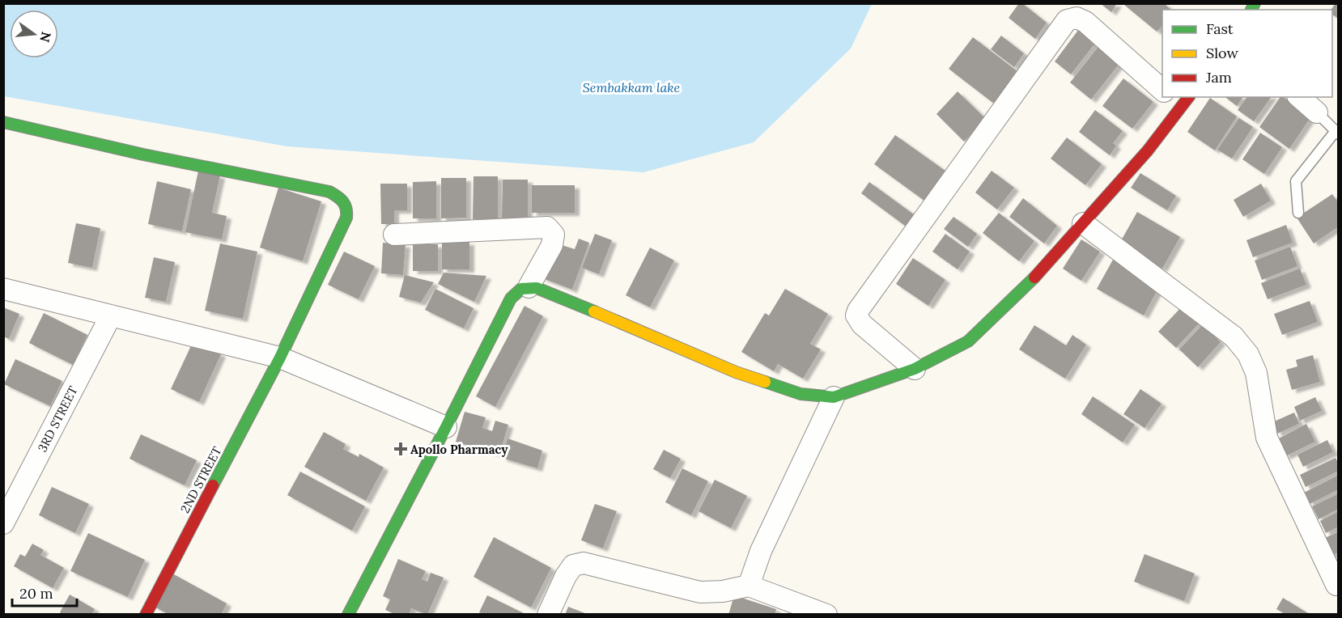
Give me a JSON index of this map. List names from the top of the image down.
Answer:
{
  "streets": {
    "street": ["3RD STREET", "2ND STREET"]
  },
  "water": ["Sembakkam lake"],
  "places": {
    "health": ["Apollo Pharmacy"]
  },
  "legend": ["Fast", "Slow", "Jam"],
  "scale_bar": "20 m",
  "north": "right"
}
